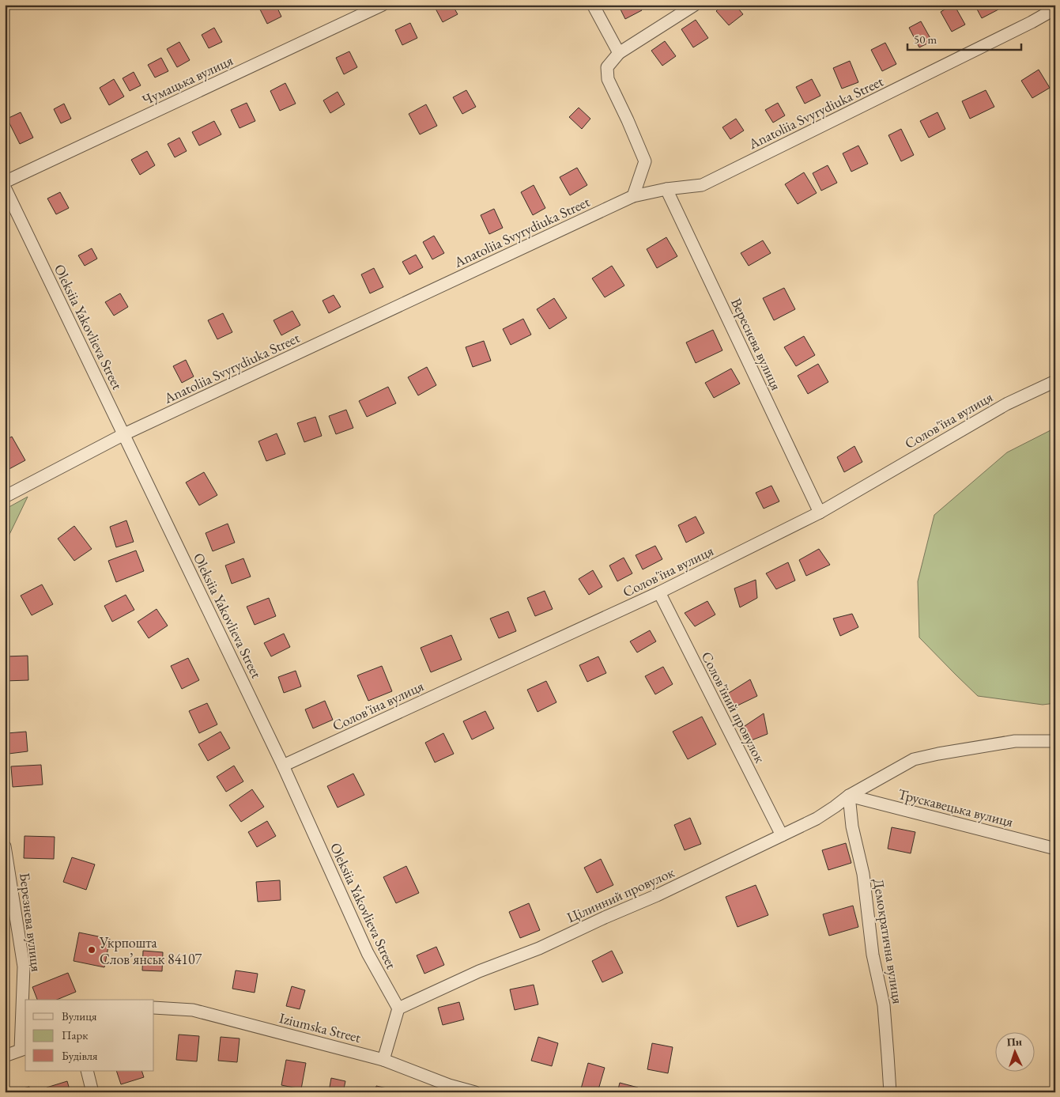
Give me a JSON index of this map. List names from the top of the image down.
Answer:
{
  "streets": {
    "street": [
      "Чумацька вулиця",
      "Anatoliia Svyrydiuka Street",
      "Oleksiia Yakovlieva Street",
      "Вереснева вулиця",
      "Солов'їна вулиця",
      "Солов'їний провулок",
      "Трускавецька вулиця",
      "Цілинний провулок",
      "Березнева вулиця",
      "Демократична вулиця",
      "Iziumska Street"
    ]
  },
  "crossings": [
    ["Anatoliia Svyrydiuka Street", "Oleksiia Yakovlieva Street"],
    ["Anatoliia Svyrydiuka Street", "Вереснева вулиця"],
    ["Oleksiia Yakovlieva Street", "Солов'їна вулиця"],
    ["Oleksiia Yakovlieva Street", "Цілинний провулок"],
    ["Вереснева вулиця", "Солов'їна вулиця"],
    ["Солов'їна вулиця", "Солов'їний провулок"],
    ["Солов'їний провулок", "Цілинний провулок"],
    ["Трускавецька вулиця", "Цілинний провулок"],
    ["Трускавецька вулиця", "Демократична вулиця"],
    ["Цілинний провулок", "Демократична вулиця"]
  ],
  "places": ["Укрпошта Слов’янськ 84107"],
  "legend": ["Вулиця", "Парк", "Будівля"],
  "scale_bar": "50 m",
  "north": "top"
}
